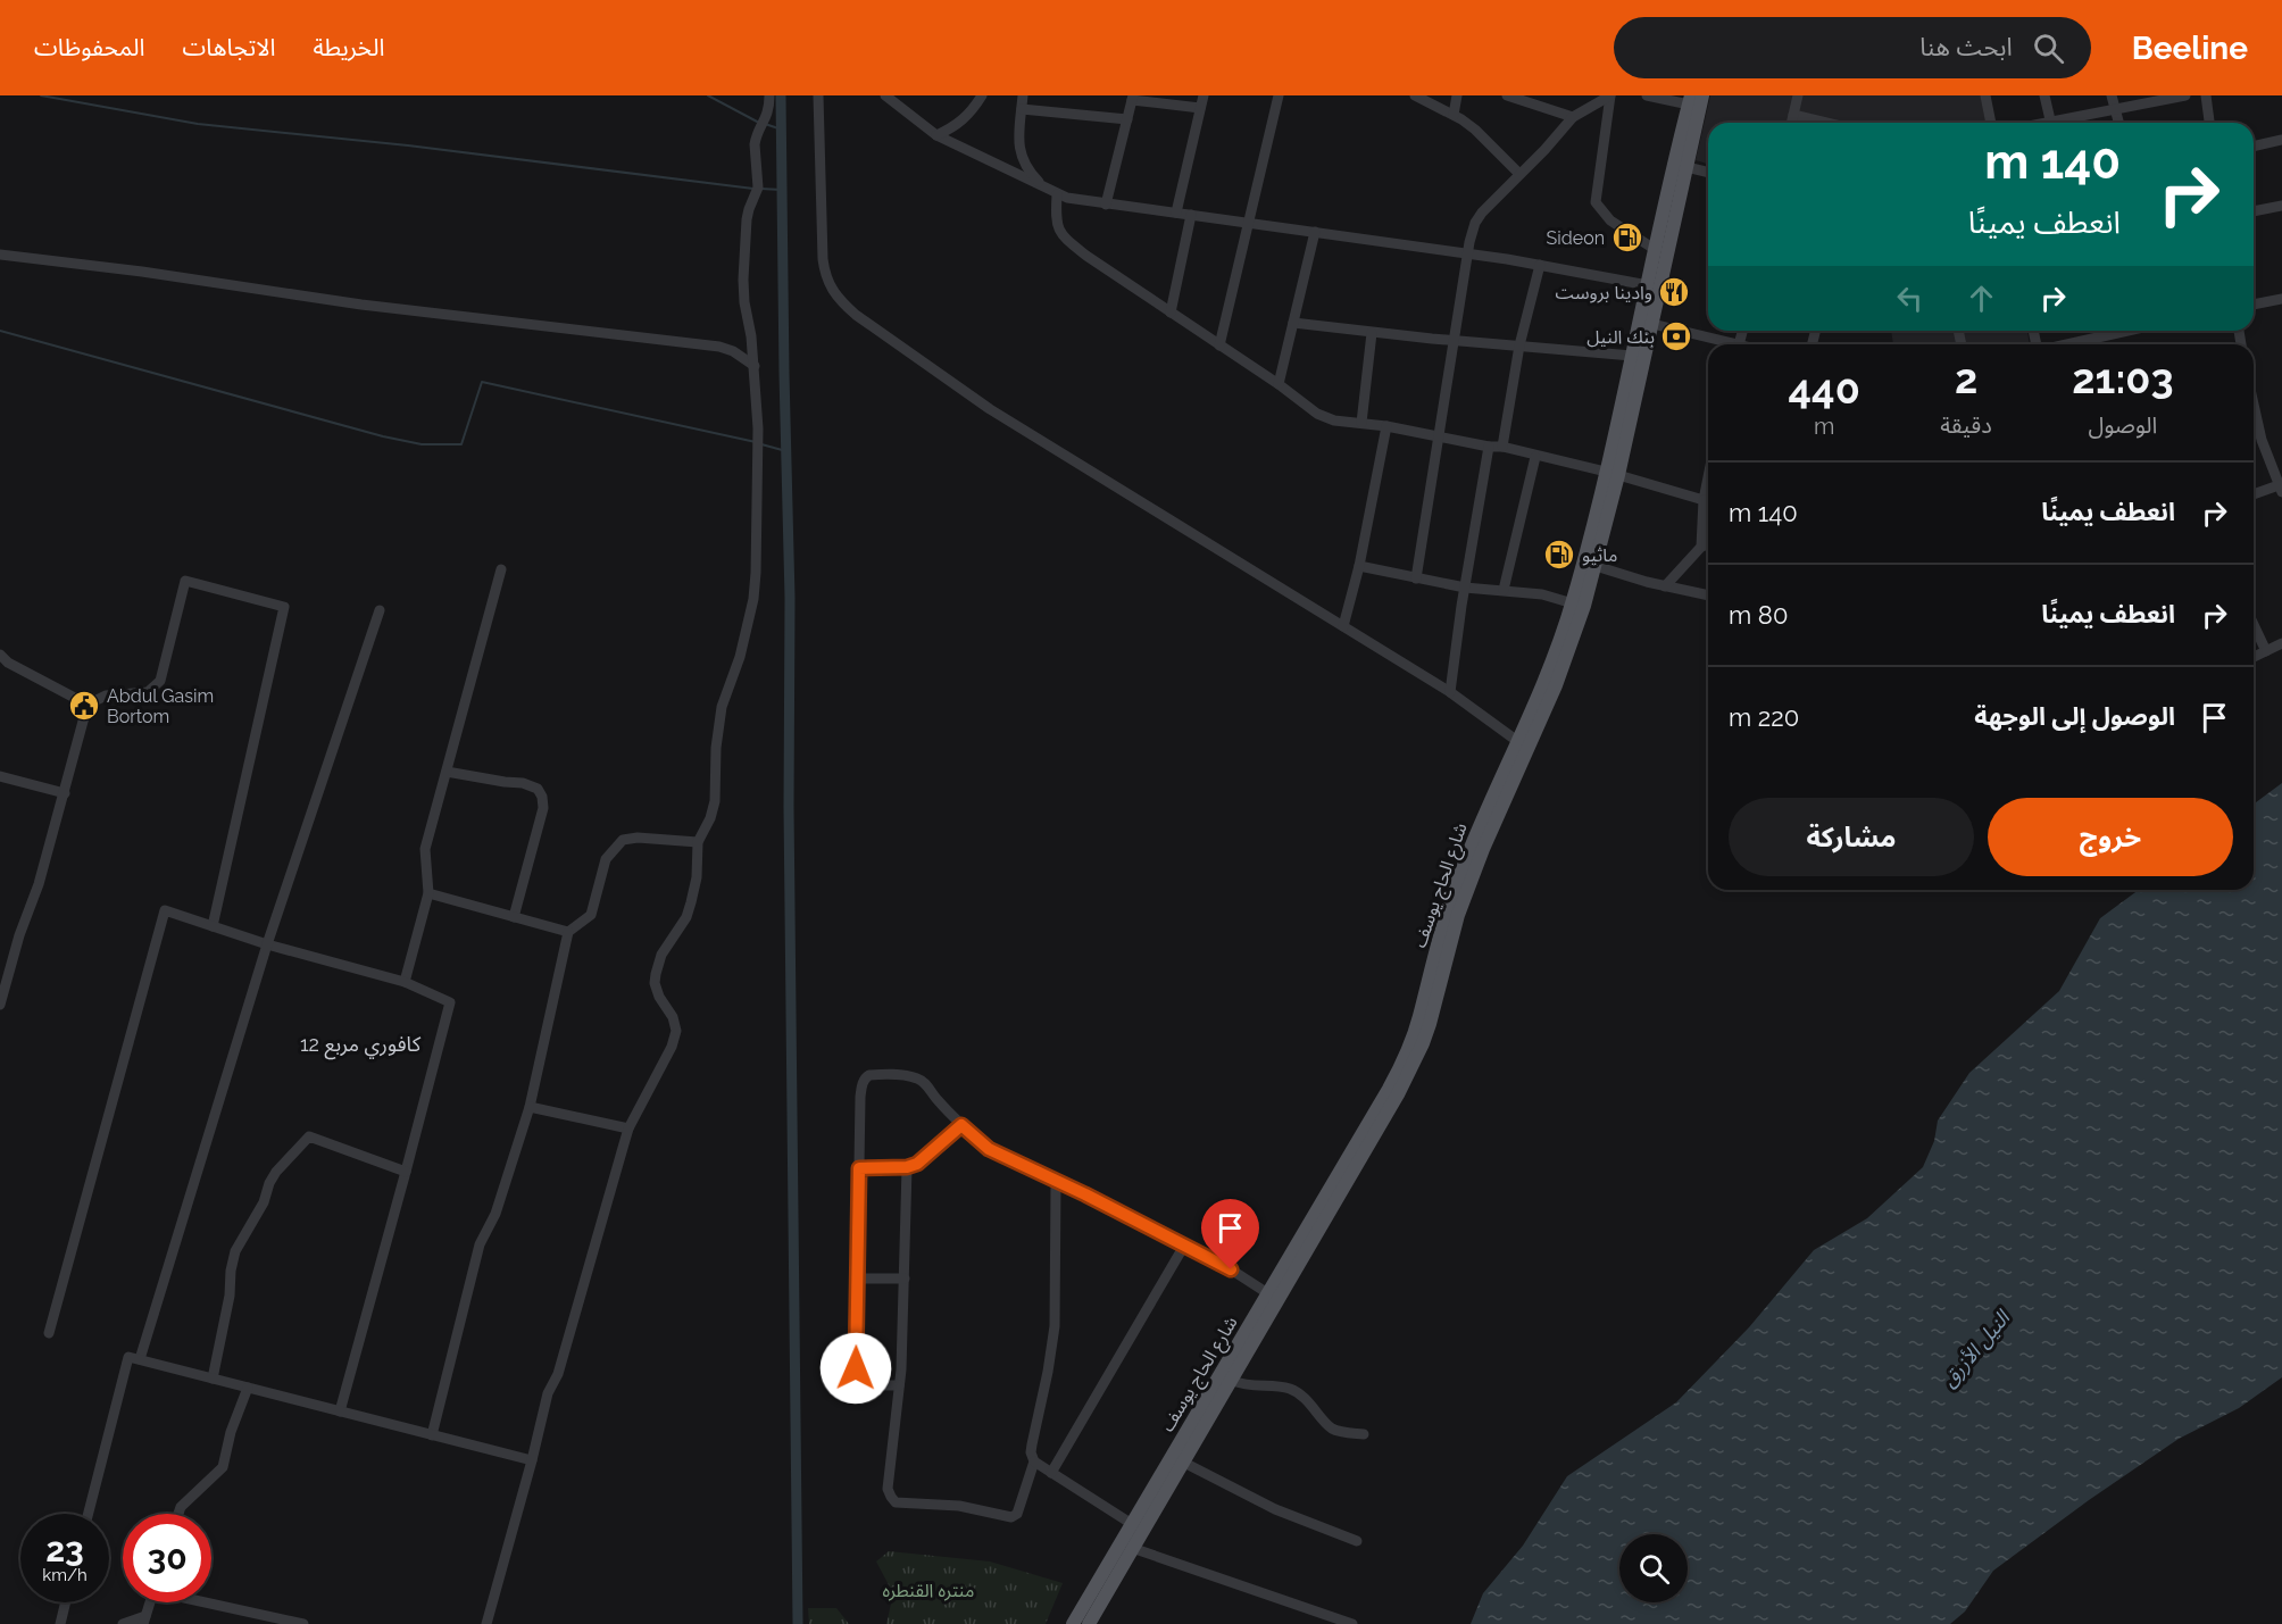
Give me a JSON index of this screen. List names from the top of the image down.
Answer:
{
  "streets": {
    "main road": ["شارع الحاج يوسف"]
  },
  "districts": ["كافوري مربع 12"],
  "water": ["النيل الأزرق"],
  "parks": ["منتره القنطره"],
  "places": {
    "fuel station": ["Sideon", "ماثيو"],
    "restaurant": ["وادينا بروست"],
    "bank": ["بنك النيل"],
    "public building": ["Abdul Gasim Bortom"]
  },
  "page": {
    "header": "Beeline",
    "search": "ابحث هنا",
    "nav": ["الخريطة", "الاتجاهات", "المحفوظات"],
    "turn": ["140 m", "انعطف يمينًا"],
    "eta": [
      "21:03",
      "الوصول",
      "2",
      "دقيقة",
      "440",
      "m"
    ],
    "list": [
      {
        "name": "انعطف يمينًا",
        "value": "140 m"
      },
      {
        "name": "انعطف يمينًا",
        "value": "80 m"
      },
      {
        "name": "الوصول إلى الوجهة",
        "value": "220 m"
      }
    ],
    "buttons": ["خروج", "مشاركة"],
    "speed": "23 km/h",
    "limit": "30"
  }
}
